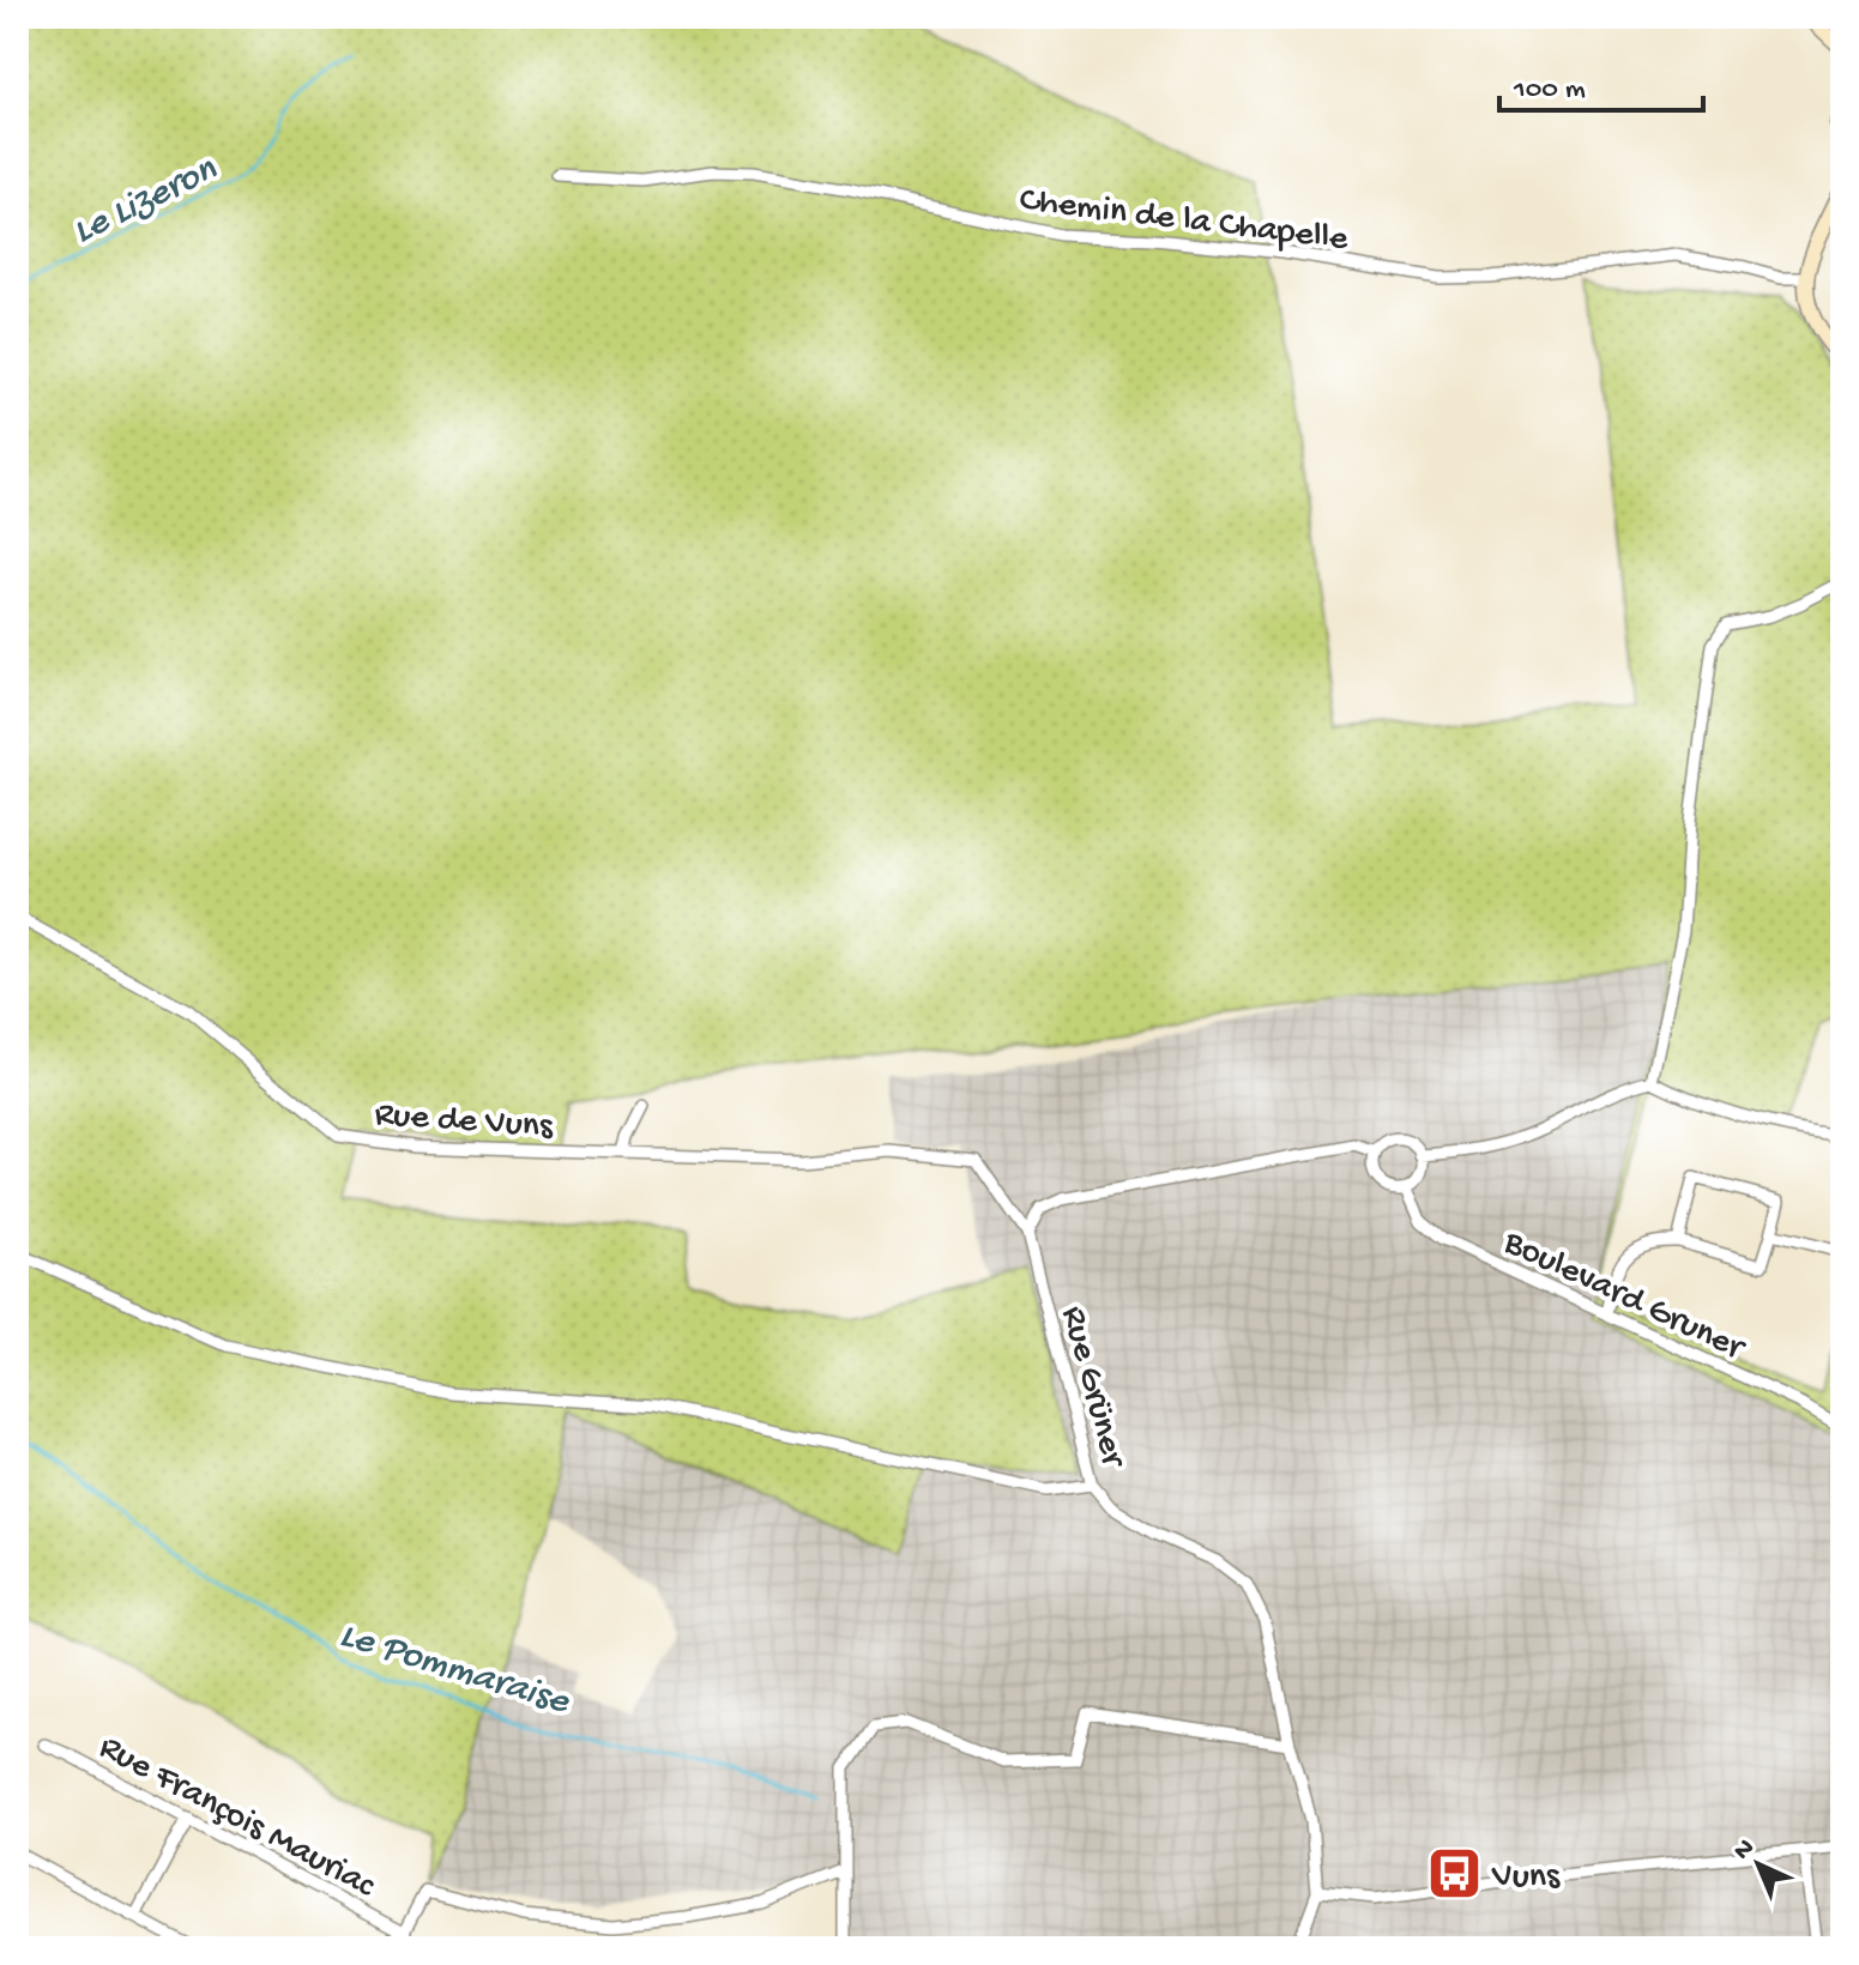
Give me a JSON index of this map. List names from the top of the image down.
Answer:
{
  "streets": {
    "street": [
      "Chemin de la Chapelle",
      "Rue de Vuns",
      "Boulevard Gruner",
      "Rue Grüner",
      "Rue François Mauriac"
    ]
  },
  "crossings": [
    ["Rue de Vuns", "Rue Grüner"]
  ],
  "water": ["Le Lizeron", "Le Pommaraise"],
  "places": {
    "bus stop": ["Vuns"]
  },
  "scale_bar": "100 m",
  "north": "top left"
}
